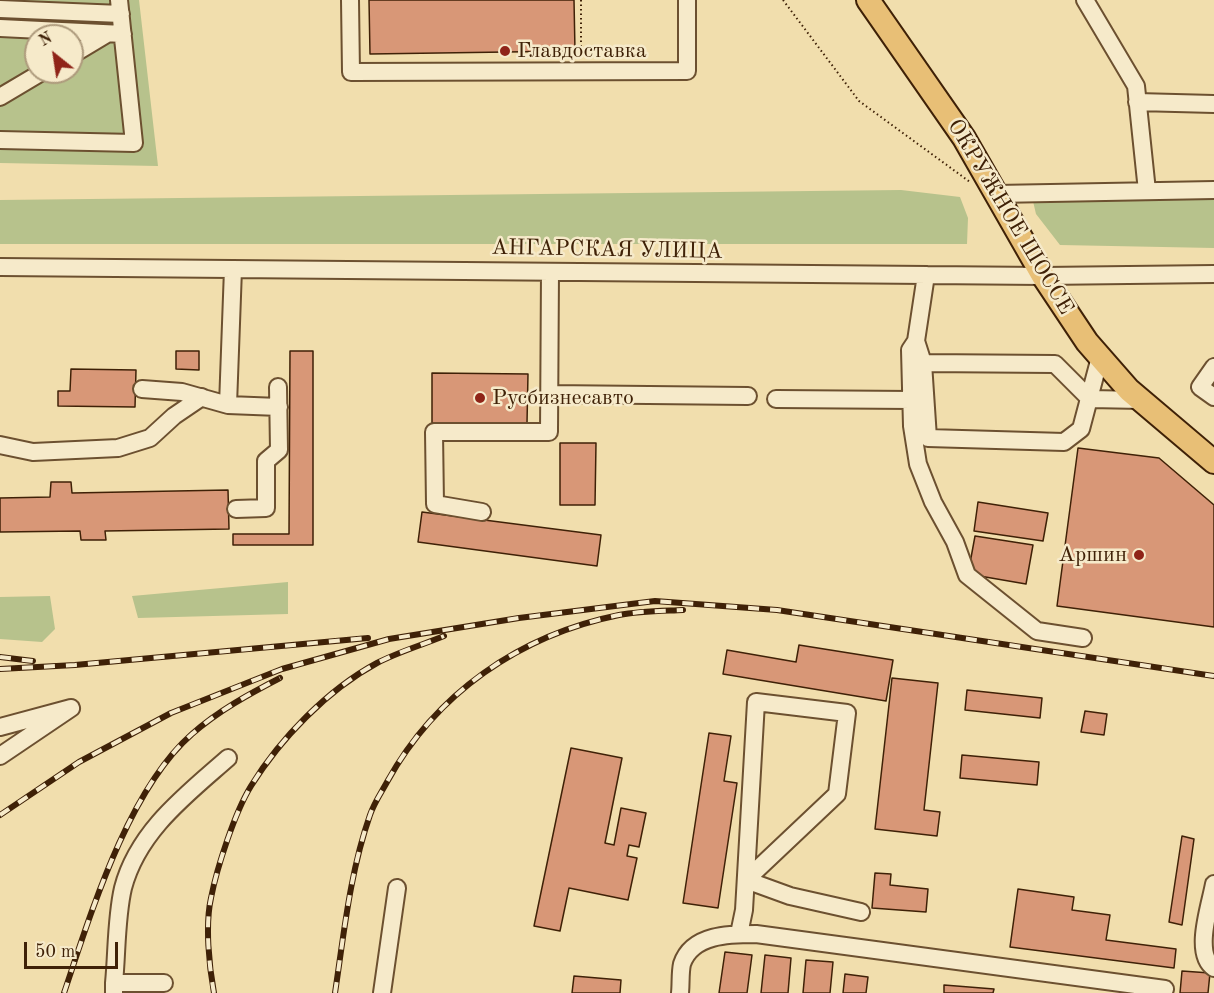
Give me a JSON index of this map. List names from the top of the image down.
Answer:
{
  "streets": {
    "main road": ["ОКРУЖНОЕ ШОССЕ"],
    "street": ["АНГАРСКАЯ УЛИЦА"]
  },
  "crossings": [
    ["ОКРУЖНОЕ ШОССЕ", "АНГАРСКАЯ УЛИЦА"]
  ],
  "places": ["Главдоставка", "Русбизнесавто", "Аршин"],
  "scale_bar": "50 m",
  "north": "top left"
}
